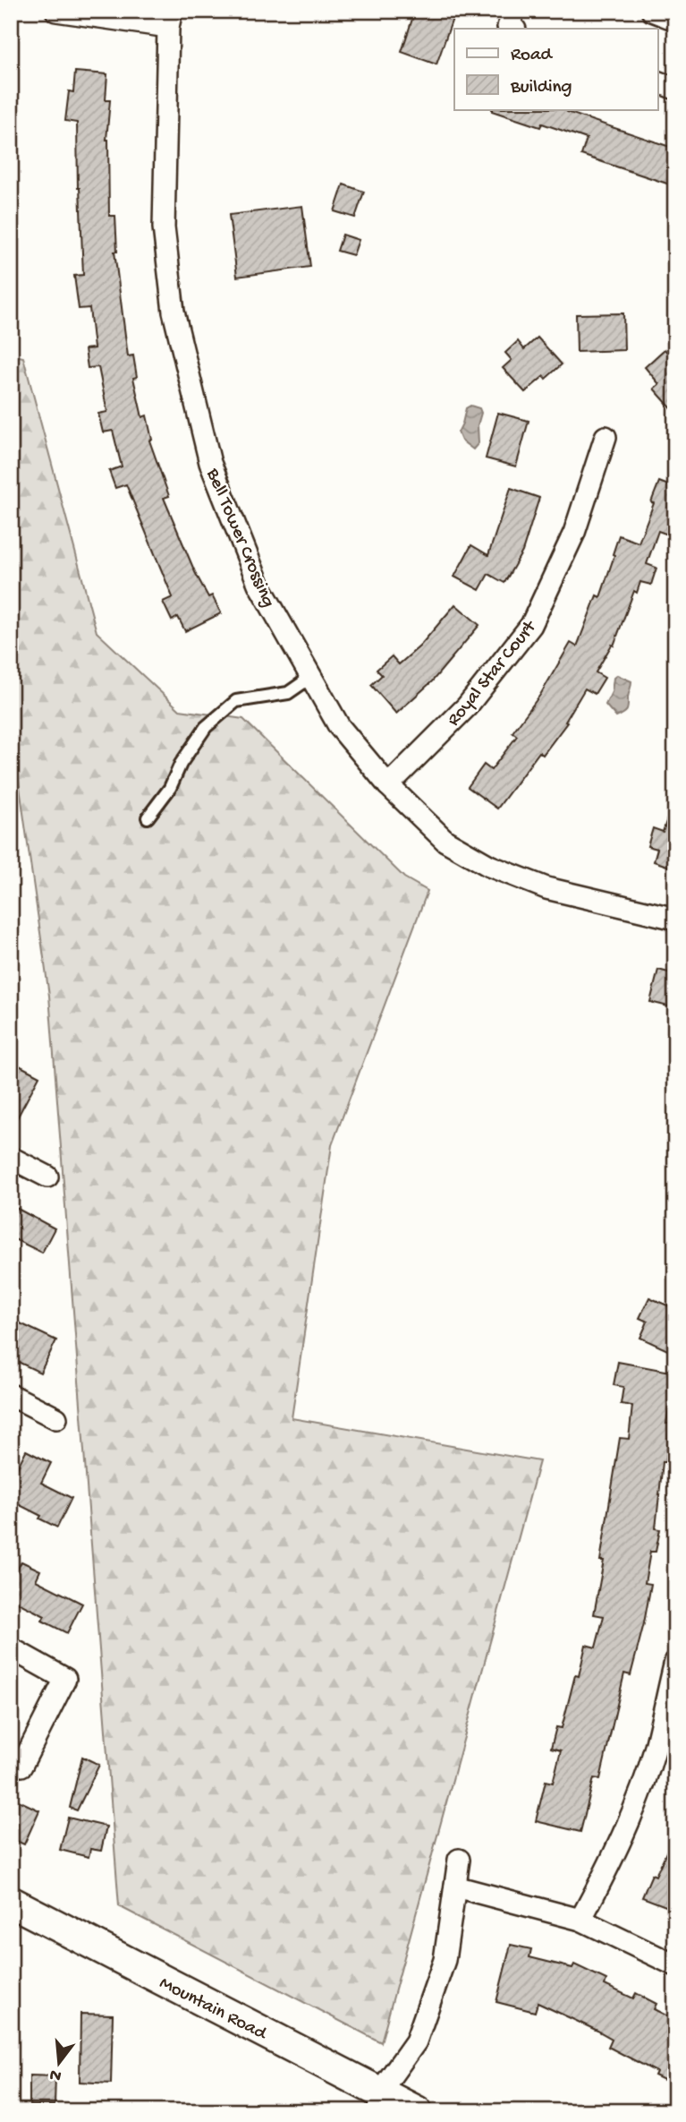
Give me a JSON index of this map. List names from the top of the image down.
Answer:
{
  "streets": {
    "main road": ["Mountain Road"],
    "street": ["Bell Tower Crossing", "Royal Star Court"]
  },
  "crossings": [
    ["Bell Tower Crossing", "Royal Star Court"]
  ],
  "legend": ["Road", "Building"],
  "north": "bottom"
}
